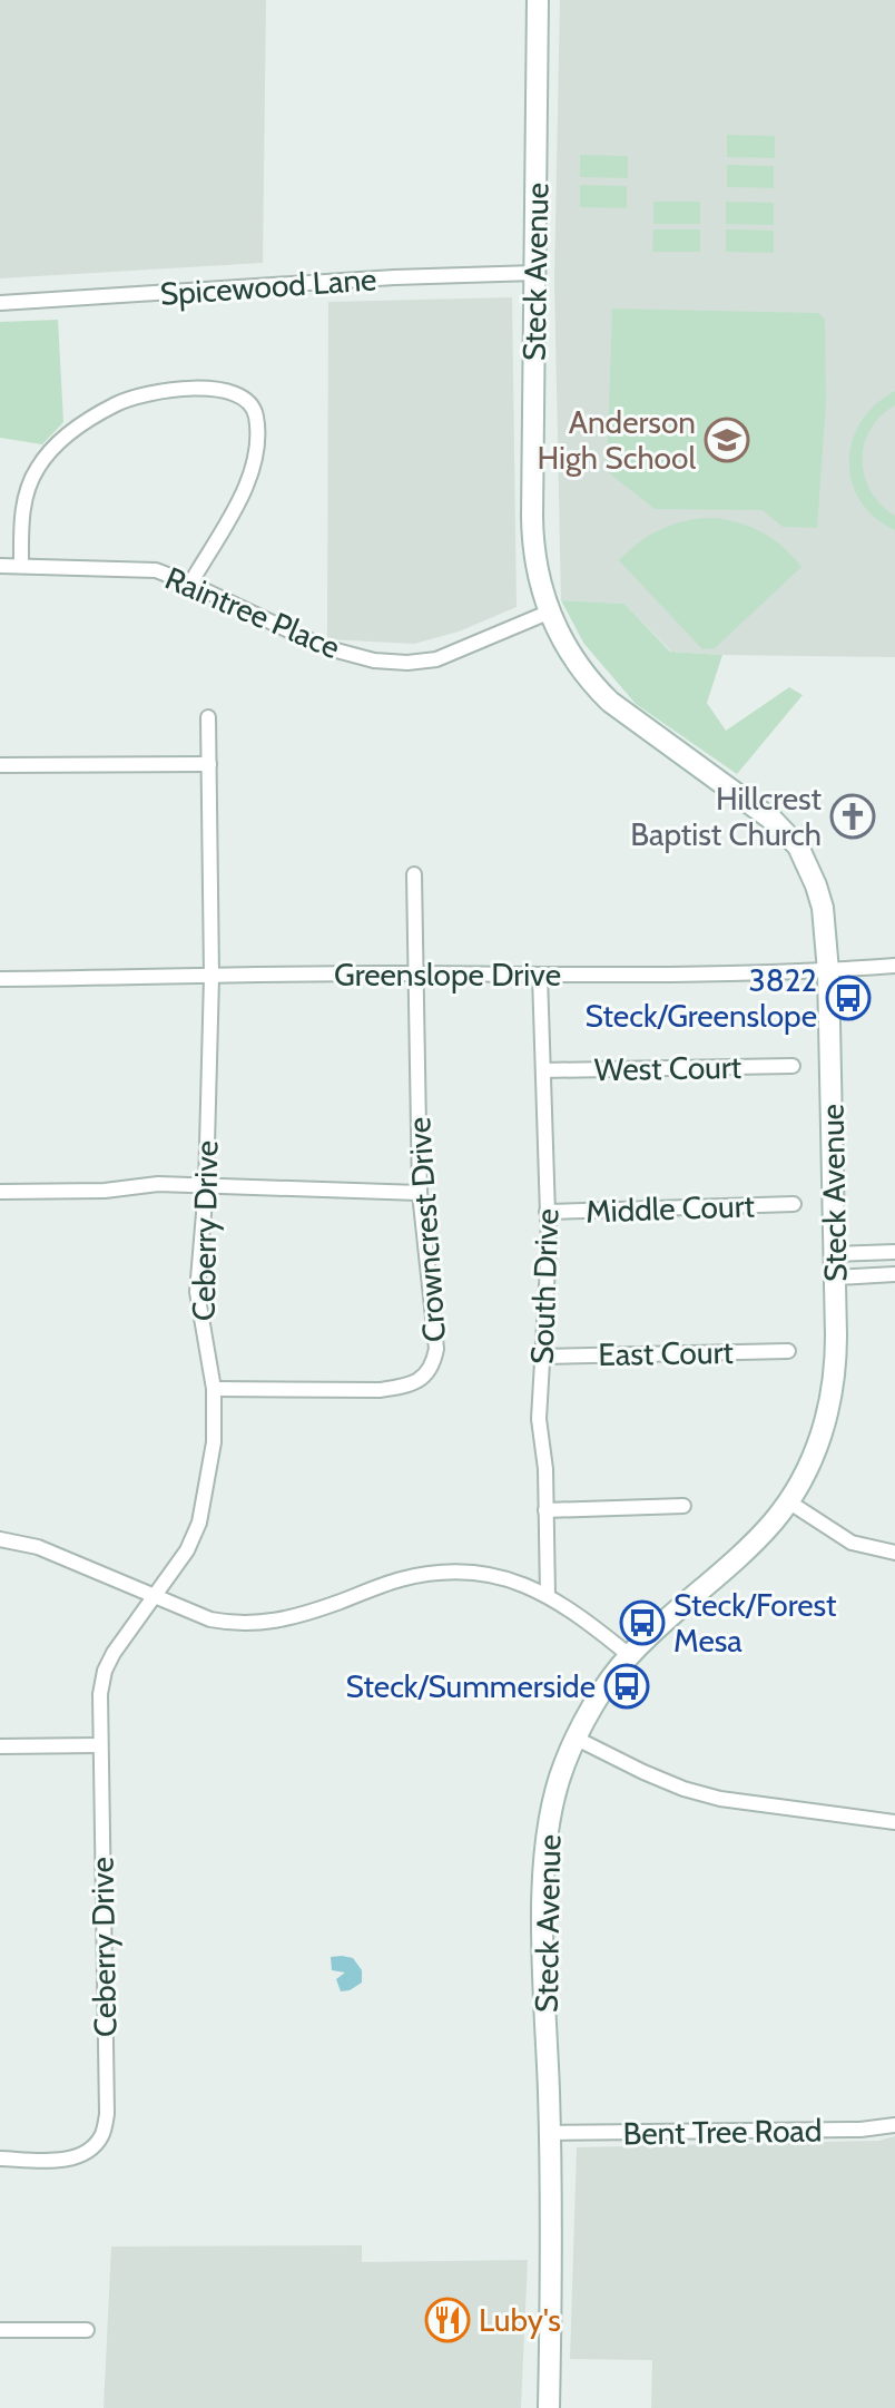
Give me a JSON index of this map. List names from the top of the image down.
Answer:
{
  "streets": {
    "street": [
      "Steck Avenue",
      "Spicewood Lane",
      "Raintree Place",
      "Greenslope Drive",
      "West Court",
      "Middle Court",
      "Crowncrest Drive",
      "Ceberry Drive",
      "South Drive",
      "East Court",
      "Bent Tree Road"
    ]
  },
  "crossings": [
    ["Steck Avenue", "Spicewood Lane"],
    ["Steck Avenue", "Raintree Place"],
    ["Steck Avenue", "Greenslope Drive"],
    ["Steck Avenue", "Bent Tree Road"],
    ["Greenslope Drive", "Crowncrest Drive"],
    ["Greenslope Drive", "Ceberry Drive"],
    ["Greenslope Drive", "South Drive"],
    ["West Court", "South Drive"],
    ["Middle Court", "South Drive"],
    ["Crowncrest Drive", "Ceberry Drive"],
    ["South Drive", "East Court"]
  ],
  "places": {
    "school or university": ["Anderson High School"],
    "church": ["Hillcrest Baptist Church"],
    "bus stop": ["3822 Steck/Greenslope", "Steck/Forest Mesa", "Steck/Summerside"],
    "restaurant": ["Luby's"]
  }
}
